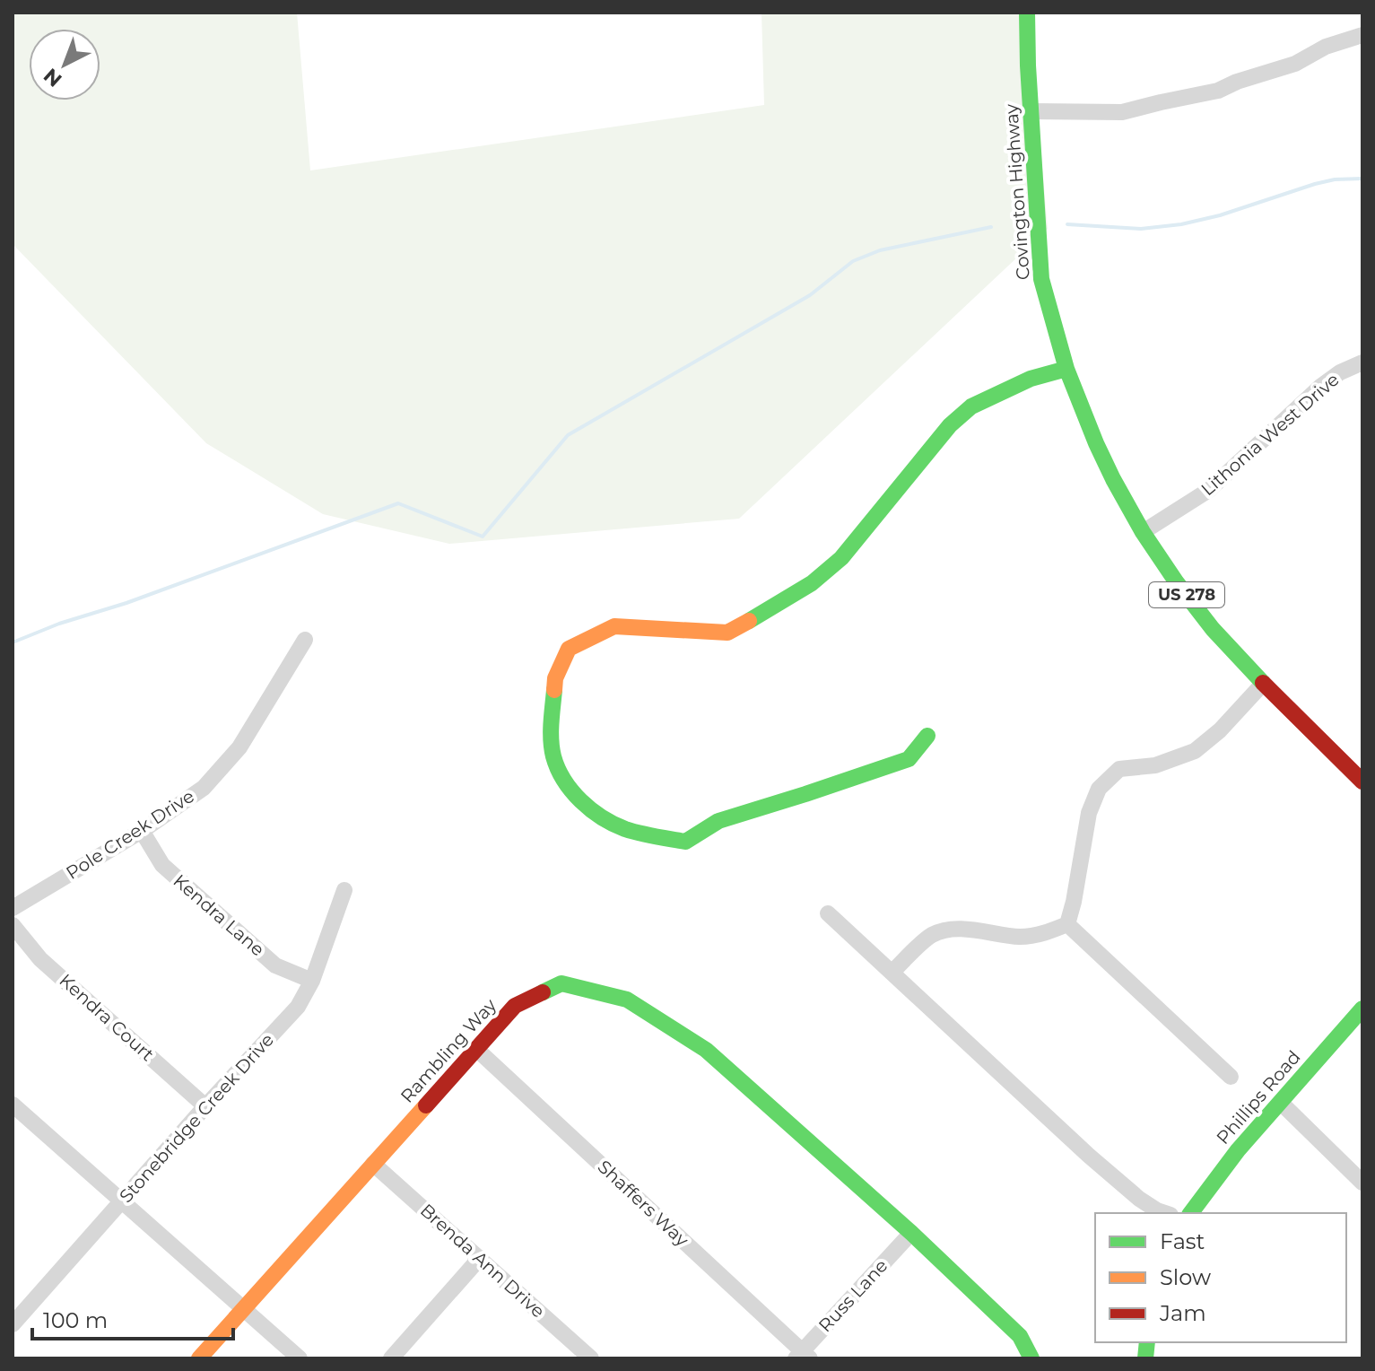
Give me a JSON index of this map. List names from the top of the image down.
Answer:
{
  "streets": {
    "street": [
      "Covington Highway",
      "Lithonia West Drive",
      "US 278",
      "Pole Creek Drive",
      "Kendra Lane",
      "Kendra Court",
      "Rambling Way",
      "Phillips Road",
      "Stonebridge Creek Drive",
      "Shaffers Way",
      "Brenda Ann Drive",
      "Russ Lane"
    ]
  },
  "crossings": [
    ["Covington Highway", "Lithonia West Drive"],
    ["Pole Creek Drive", "Kendra Lane"],
    ["Kendra Lane", "Stonebridge Creek Drive"],
    ["Kendra Court", "Stonebridge Creek Drive"],
    ["Rambling Way", "Shaffers Way"],
    ["Rambling Way", "Brenda Ann Drive"],
    ["Rambling Way", "Russ Lane"],
    ["Shaffers Way", "Russ Lane"]
  ],
  "legend": ["Fast", "Slow", "Jam"],
  "scale_bar": "100 m",
  "north": "bottom left"
}
